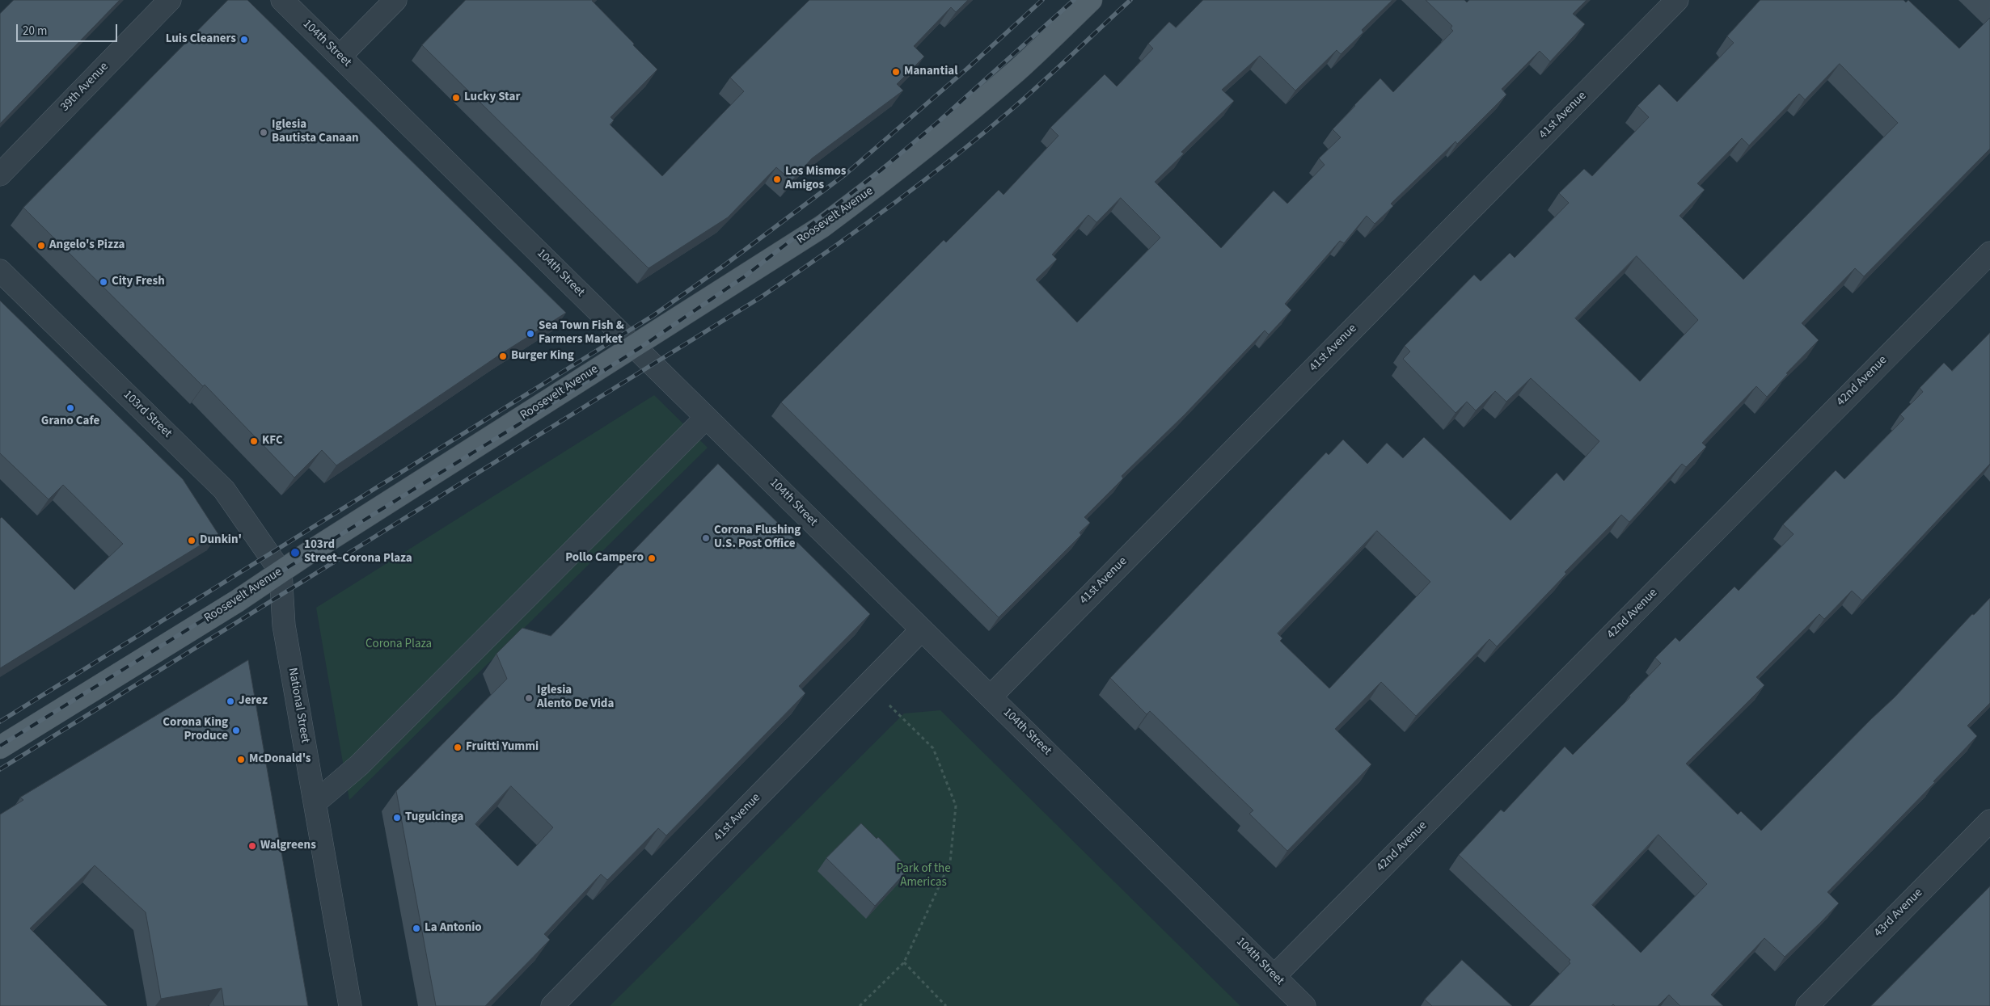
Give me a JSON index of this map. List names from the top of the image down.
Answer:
{
  "streets": {
    "main road": ["Roosevelt Avenue"],
    "street": [
      "104th Street",
      "39th Avenue",
      "41st Avenue",
      "42nd Avenue",
      "103rd Street",
      "National Street",
      "43rd Avenue"
    ]
  },
  "crossings": [
    ["104th Street", "41st Avenue"],
    ["104th Street", "Roosevelt Avenue"],
    ["104th Street", "42nd Avenue"],
    ["Roosevelt Avenue", "103rd Street"],
    ["Roosevelt Avenue", "National Street"],
    ["103rd Street", "National Street"]
  ],
  "parks": ["Corona Plaza", "Park of the Americas"],
  "places": [
    "Luis Cleaners",
    "Manantial",
    "Lucky Star",
    "Iglesia Bautista Canaan",
    "Los Mismos Amigos",
    "Angelo's Pizza",
    "City Fresh",
    "Sea Town Fish & Farmers Market",
    "Burger King",
    "Grano Cafe",
    "KFC",
    "Corona Flushing U.S. Post Office",
    "Dunkin'",
    "103rd Street–Corona Plaza",
    "Pollo Campero",
    "Iglesia Alento De Vida",
    "Jerez",
    "Corona King Produce",
    "Fruitti Yummi",
    "McDonald's",
    "Tugulcinga",
    "Walgreens",
    "La Antonio"
  ],
  "scale_bar": "20 m"
}
